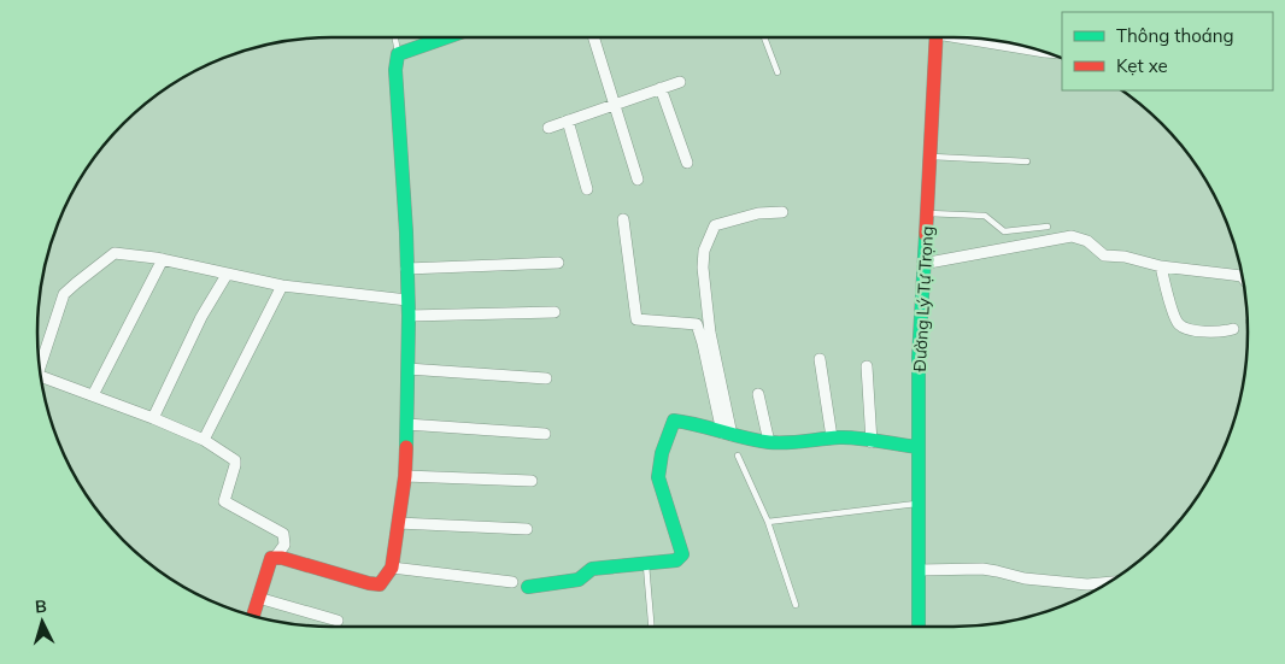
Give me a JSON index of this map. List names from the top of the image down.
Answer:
{
  "streets": {
    "street": ["Đường Lý Tự Trọng"]
  },
  "legend": ["Thông thoáng", "Kẹt xe"],
  "north": "top"
}
